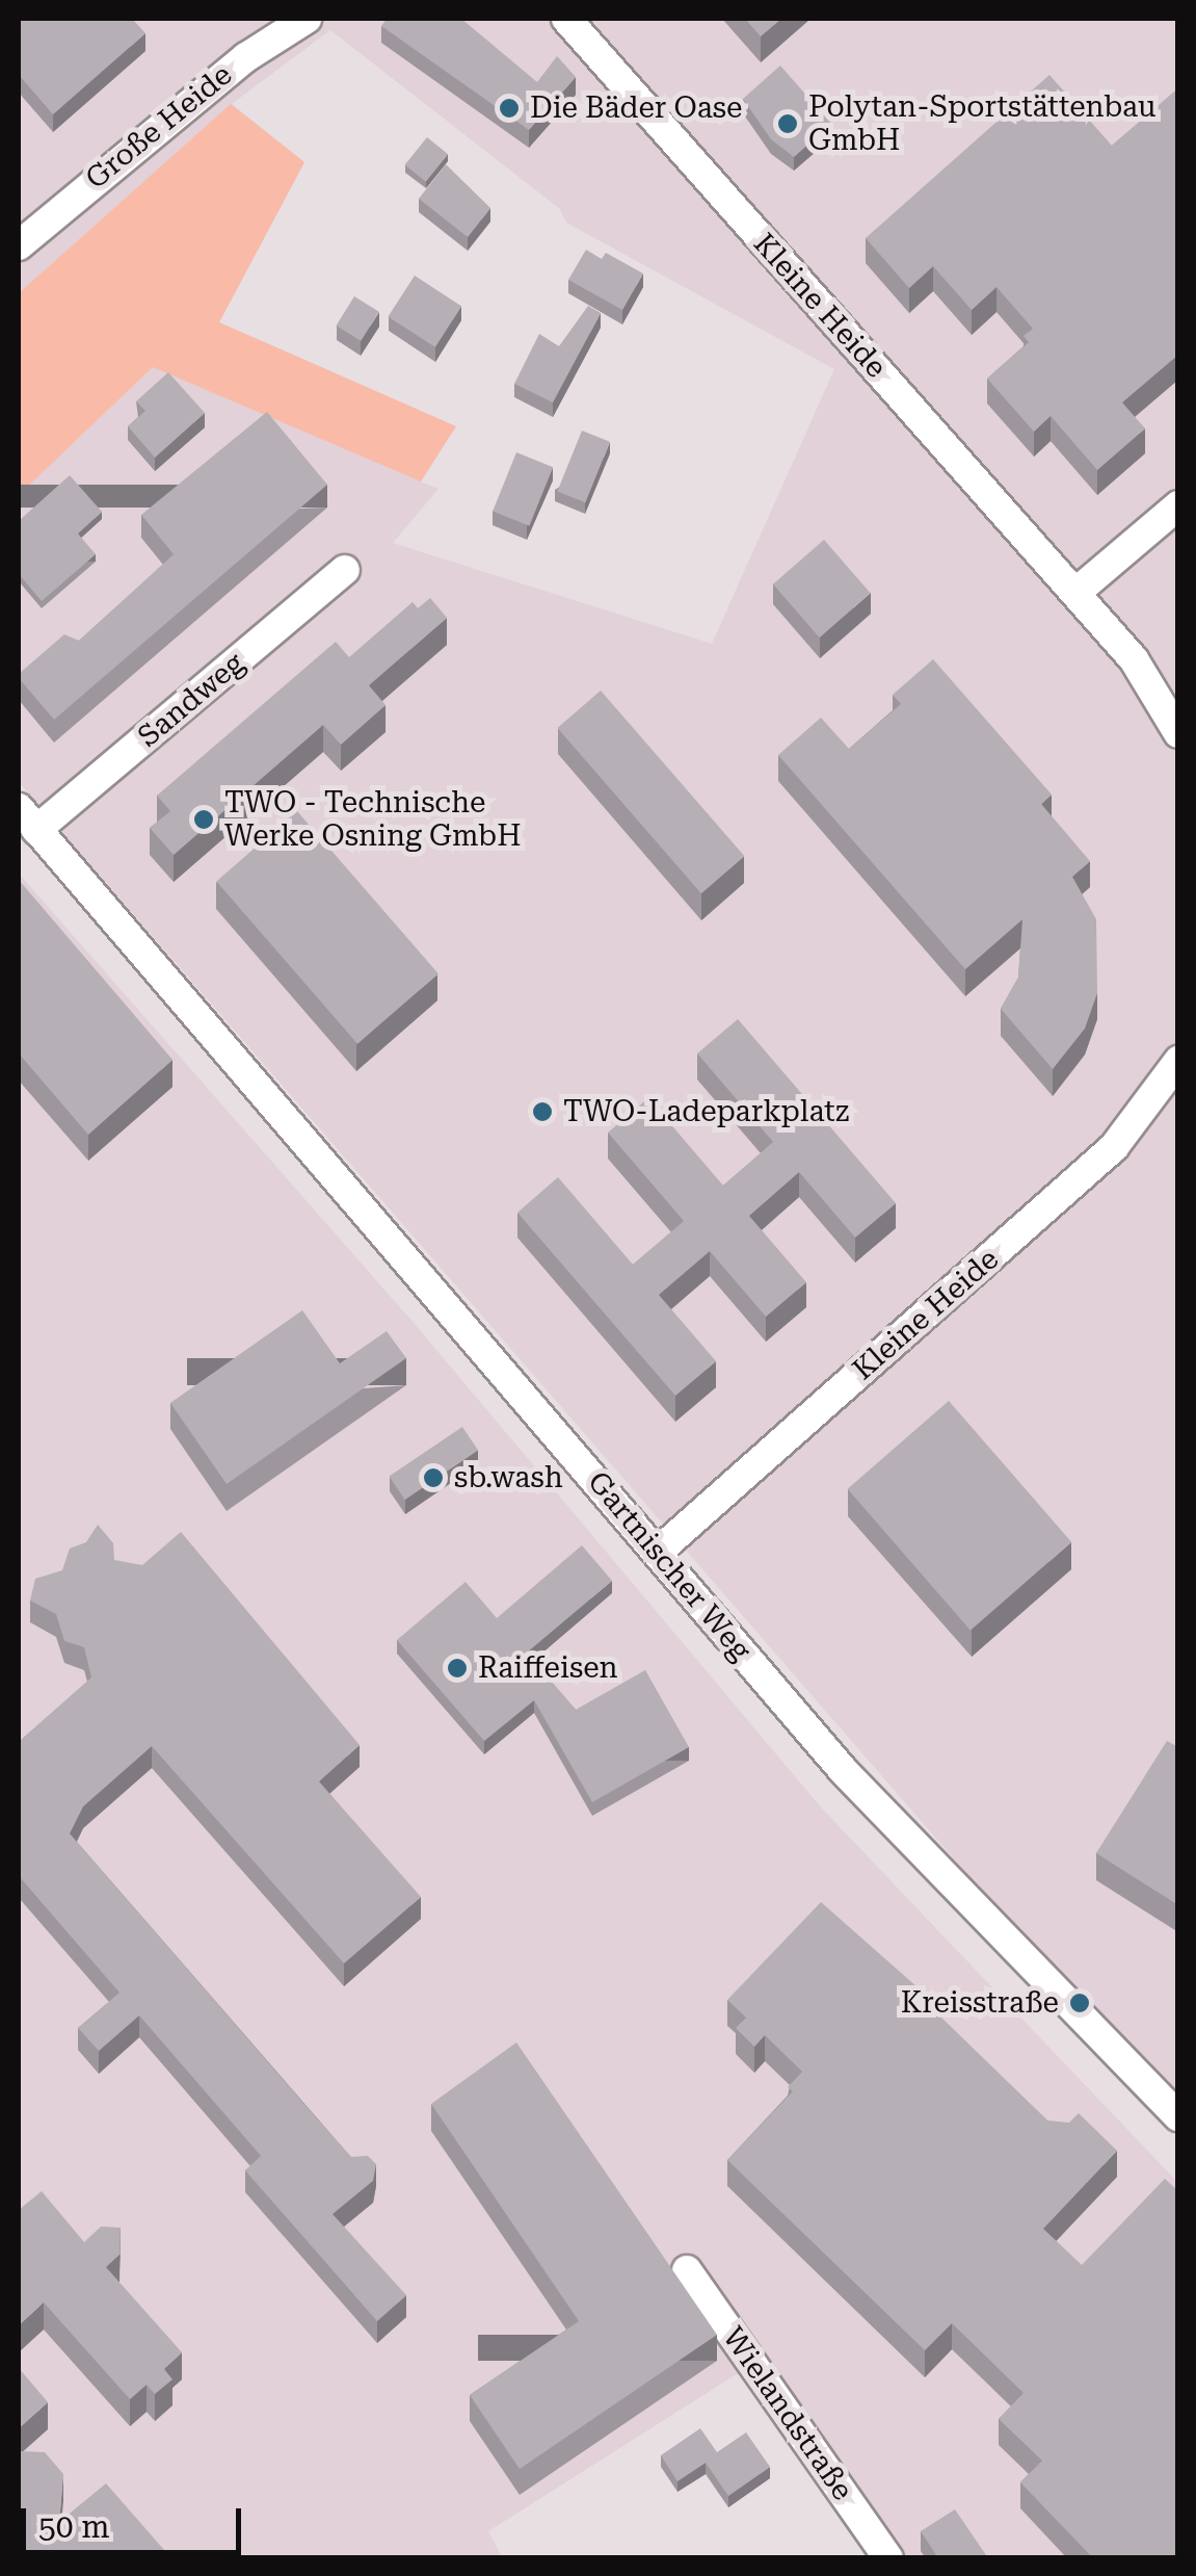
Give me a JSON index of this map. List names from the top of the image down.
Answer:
{
  "streets": {
    "street": [
      "Große Heide",
      "Kleine Heide",
      "Sandweg",
      "Gartnischer Weg",
      "Wielandstraße"
    ]
  },
  "crossings": [
    ["Kleine Heide", "Gartnischer Weg"],
    ["Sandweg", "Gartnischer Weg"]
  ],
  "places": [
    "Die Bäder Oase",
    "Polytan-Sportstättenbau GmbH",
    "TWO - Technische Werke Osning GmbH",
    "TWO-Ladeparkplatz",
    "sb.wash",
    "Raiffeisen",
    "Kreisstraße"
  ],
  "scale_bar": "50 m"
}
